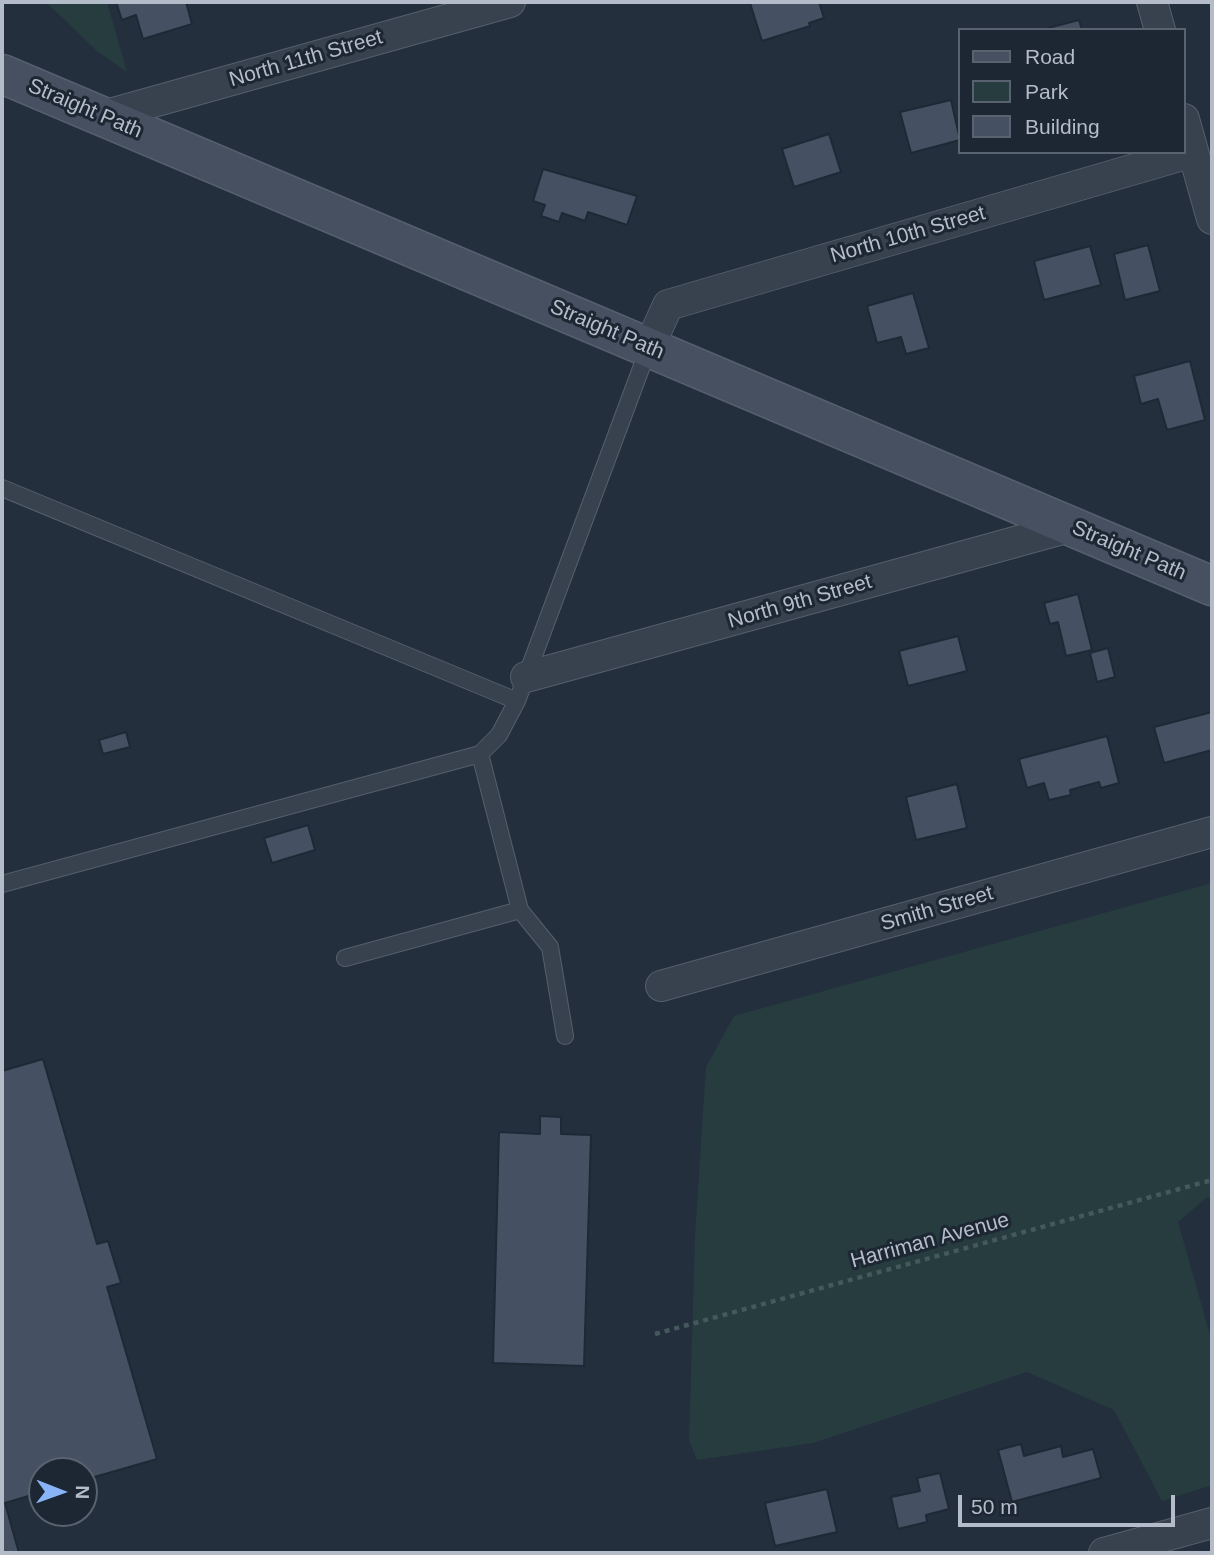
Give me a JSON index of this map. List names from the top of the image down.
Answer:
{
  "streets": {
    "main road": ["Straight Path"],
    "street": [
      "North 11th Street",
      "North 10th Street",
      "North 9th Street",
      "Smith Street"
    ],
    "path": ["Harriman Avenue"]
  },
  "crossings": [
    ["North 11th Street", "Straight Path"],
    ["Straight Path", "North 10th Street"],
    ["Straight Path", "North 9th Street"]
  ],
  "legend": ["Road", "Park", "Building"],
  "scale_bar": "50 m",
  "north": "right"
}
